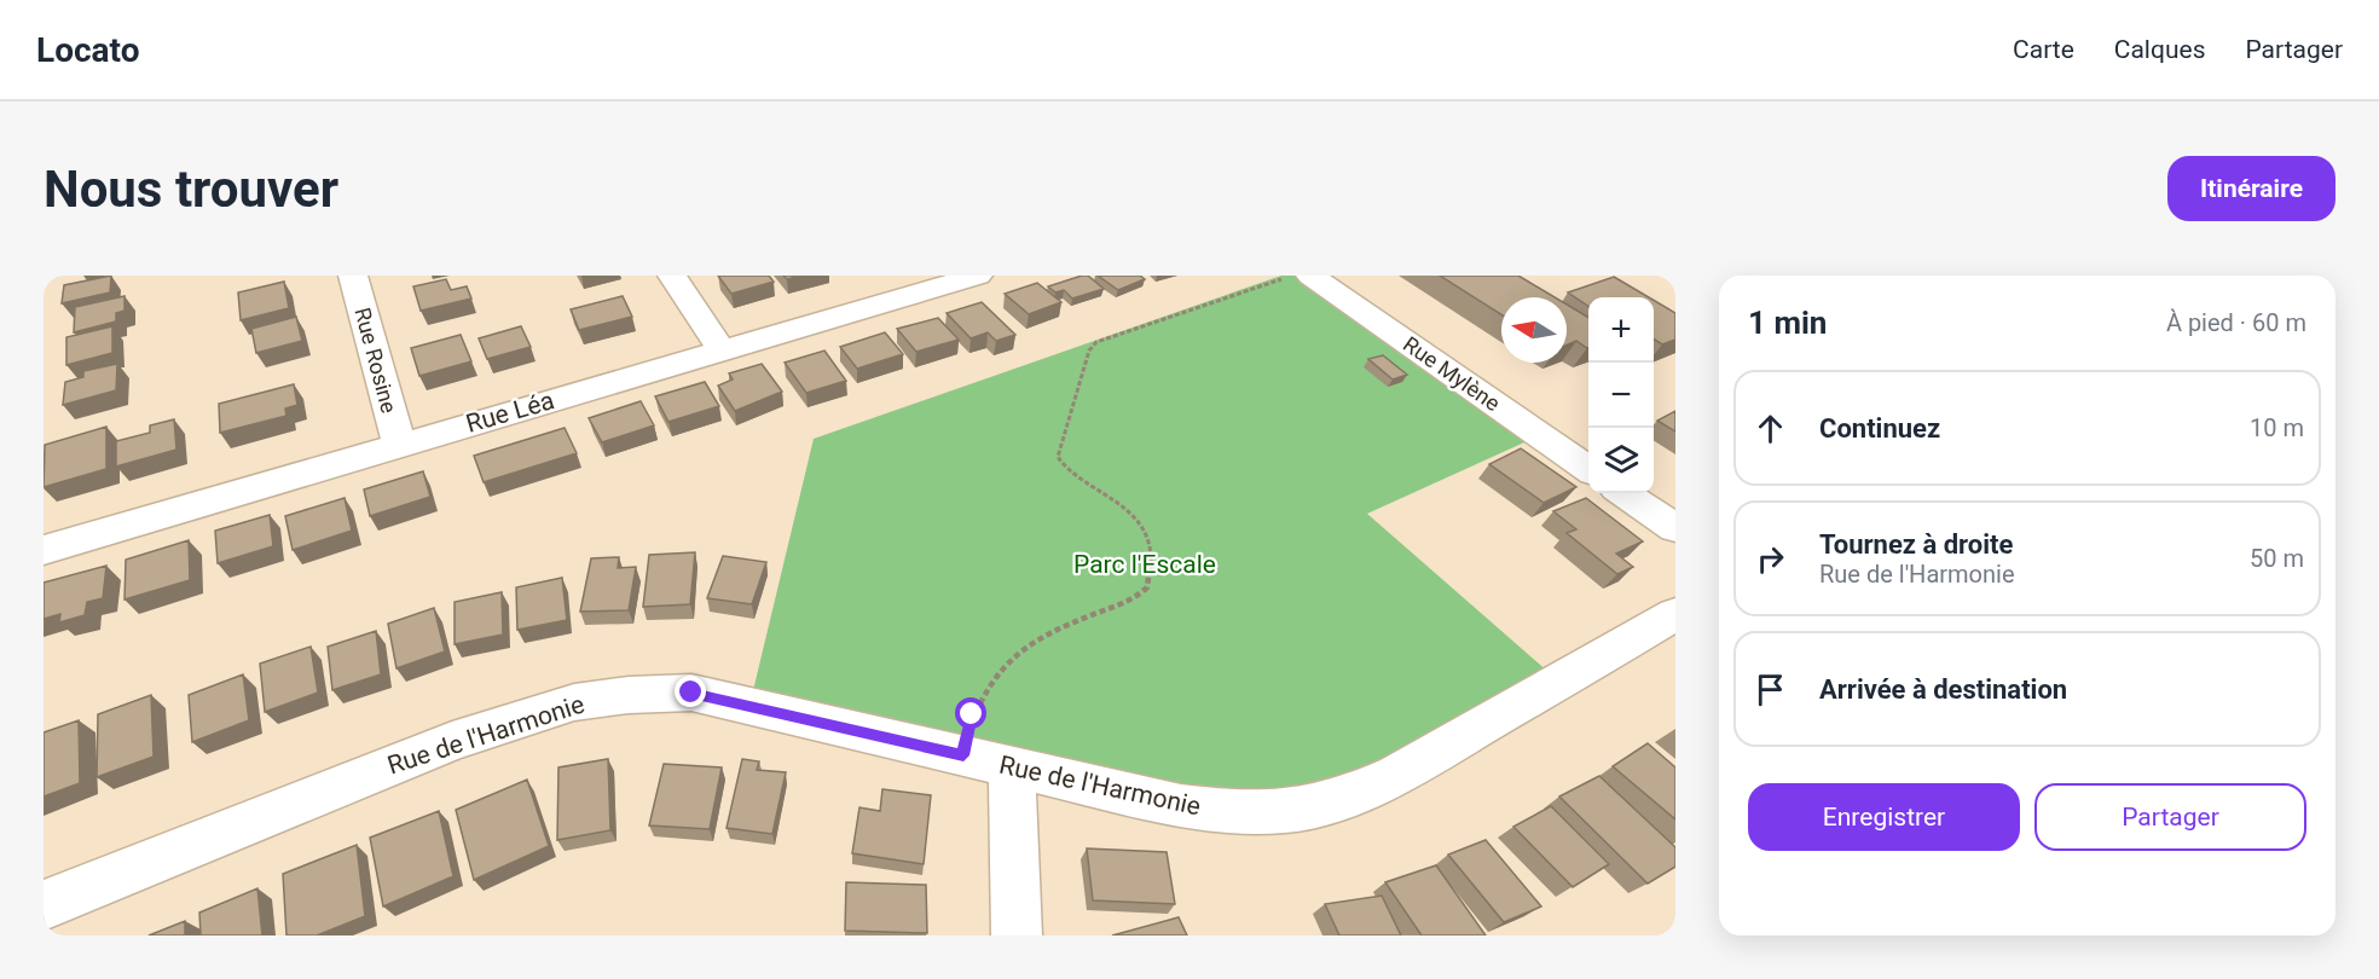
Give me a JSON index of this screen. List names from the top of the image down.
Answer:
{
  "streets": {
    "street": [
      "Rue Rosine",
      "Rue Mylène",
      "Rue Léa",
      "Rue de l'Harmonie"
    ]
  },
  "crossings": [
    ["Rue Rosine", "Rue Léa"]
  ],
  "parks": ["Parc l'Escale"],
  "north": "left",
  "page": {
    "header": "Locato",
    "nav": ["Carte", "Calques", "Partager"],
    "buttons": [
      "Itinéraire",
      ["Enregistrer", "Partager"]
    ],
    "title": "Nous trouver",
    "heading": ["1 min", "À pied · 60 m"],
    "map_buttons": ["+", "−"],
    "list": [
      ["Continuez", "10 m"],
      ["Tournez à droite", "Rue de l'Harmonie", "50 m"],
      "Arrivée à destination"
    ]
  }
}
